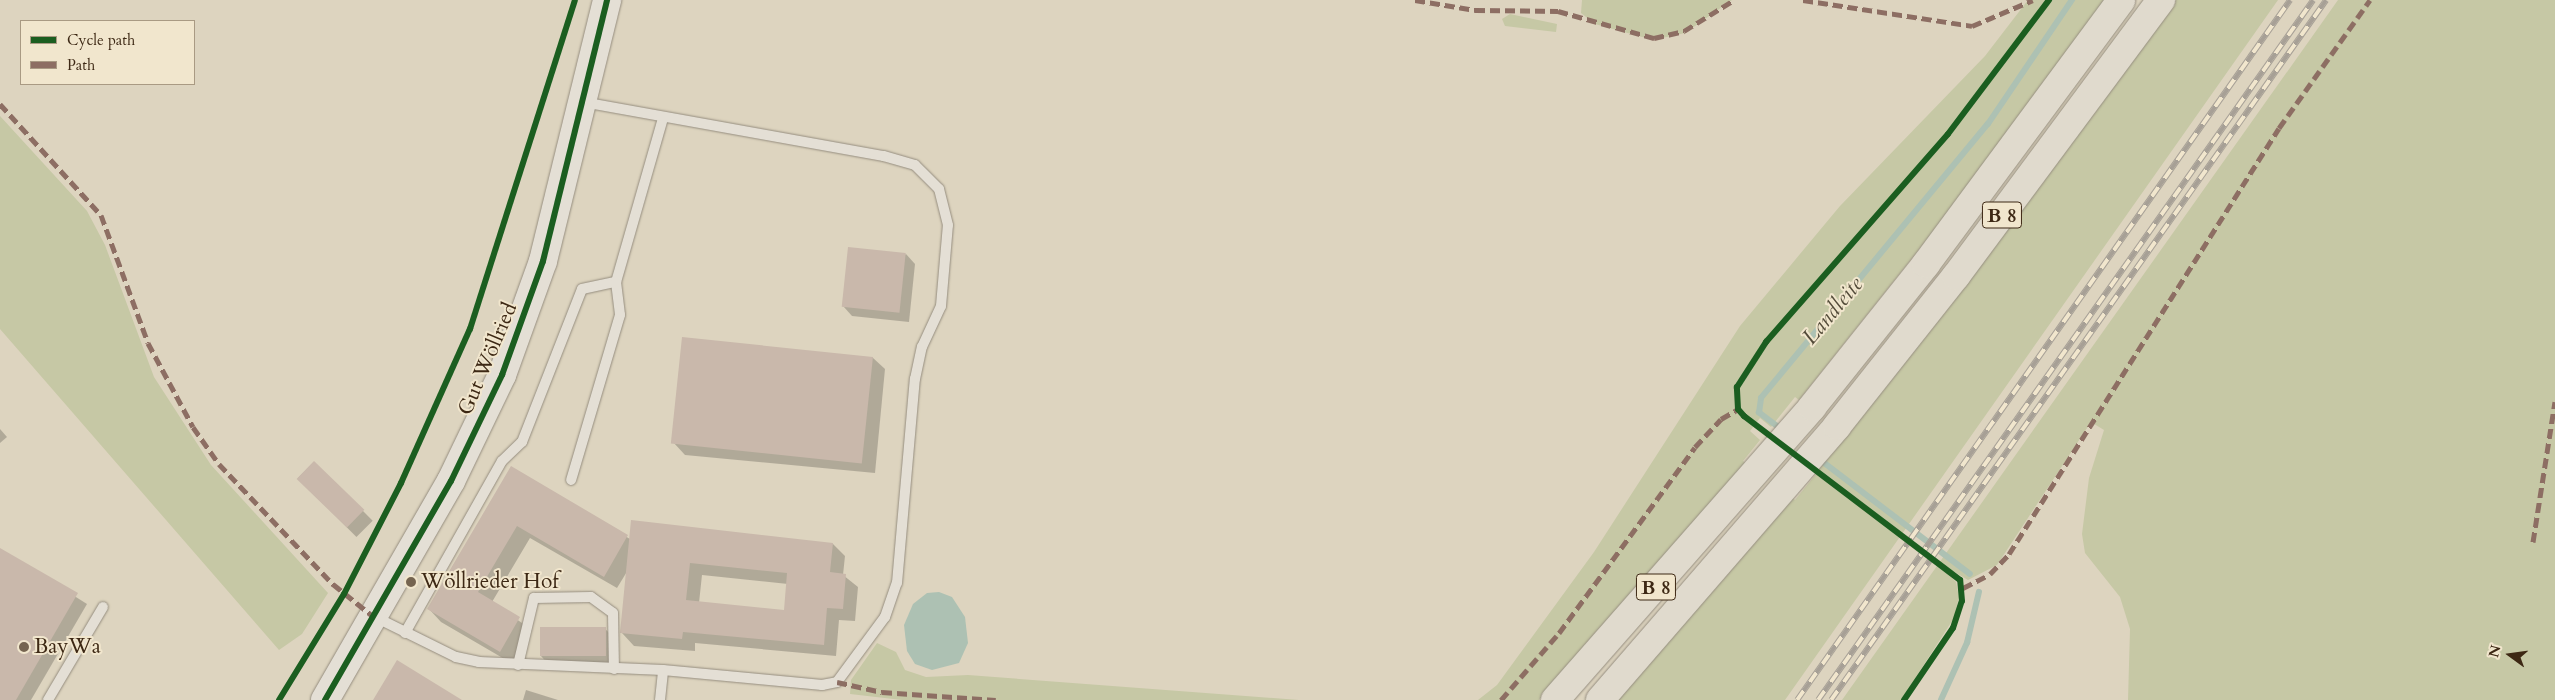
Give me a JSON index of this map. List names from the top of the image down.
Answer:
{
  "streets": {
    "highway": ["B 8"],
    "street": ["Gut Wöllried"]
  },
  "water": ["Landleite"],
  "places": ["Wöllrieder Hof", "BayWa"],
  "legend": ["Cycle path", "Path"],
  "north": "left"
}
